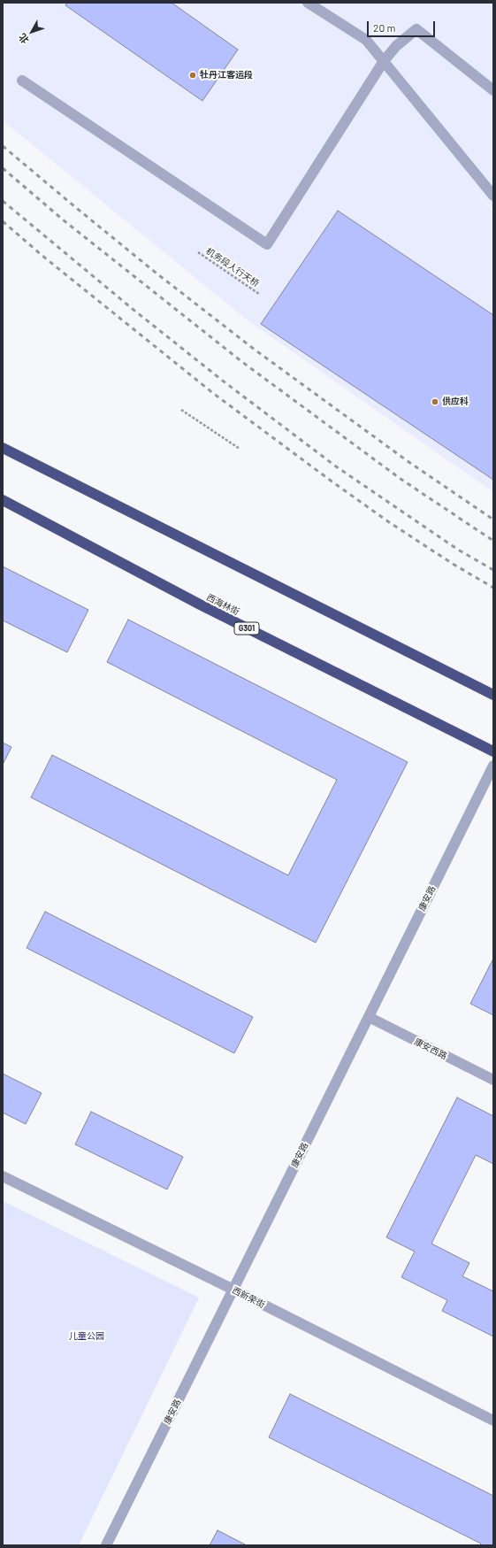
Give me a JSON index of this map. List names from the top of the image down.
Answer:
{
  "streets": {
    "highway": ["西海林街", "G301"],
    "street": ["康安路", "康安西路", "西新荣街"],
    "path": ["机务段人行天桥"]
  },
  "crossings": [
    ["康安路", "康安西路"],
    ["康安路", "西新荣街"]
  ],
  "parks": ["儿童公园"],
  "places": ["牡丹江客运段", "供应科"],
  "scale_bar": "20 m",
  "north": "bottom left"
}
